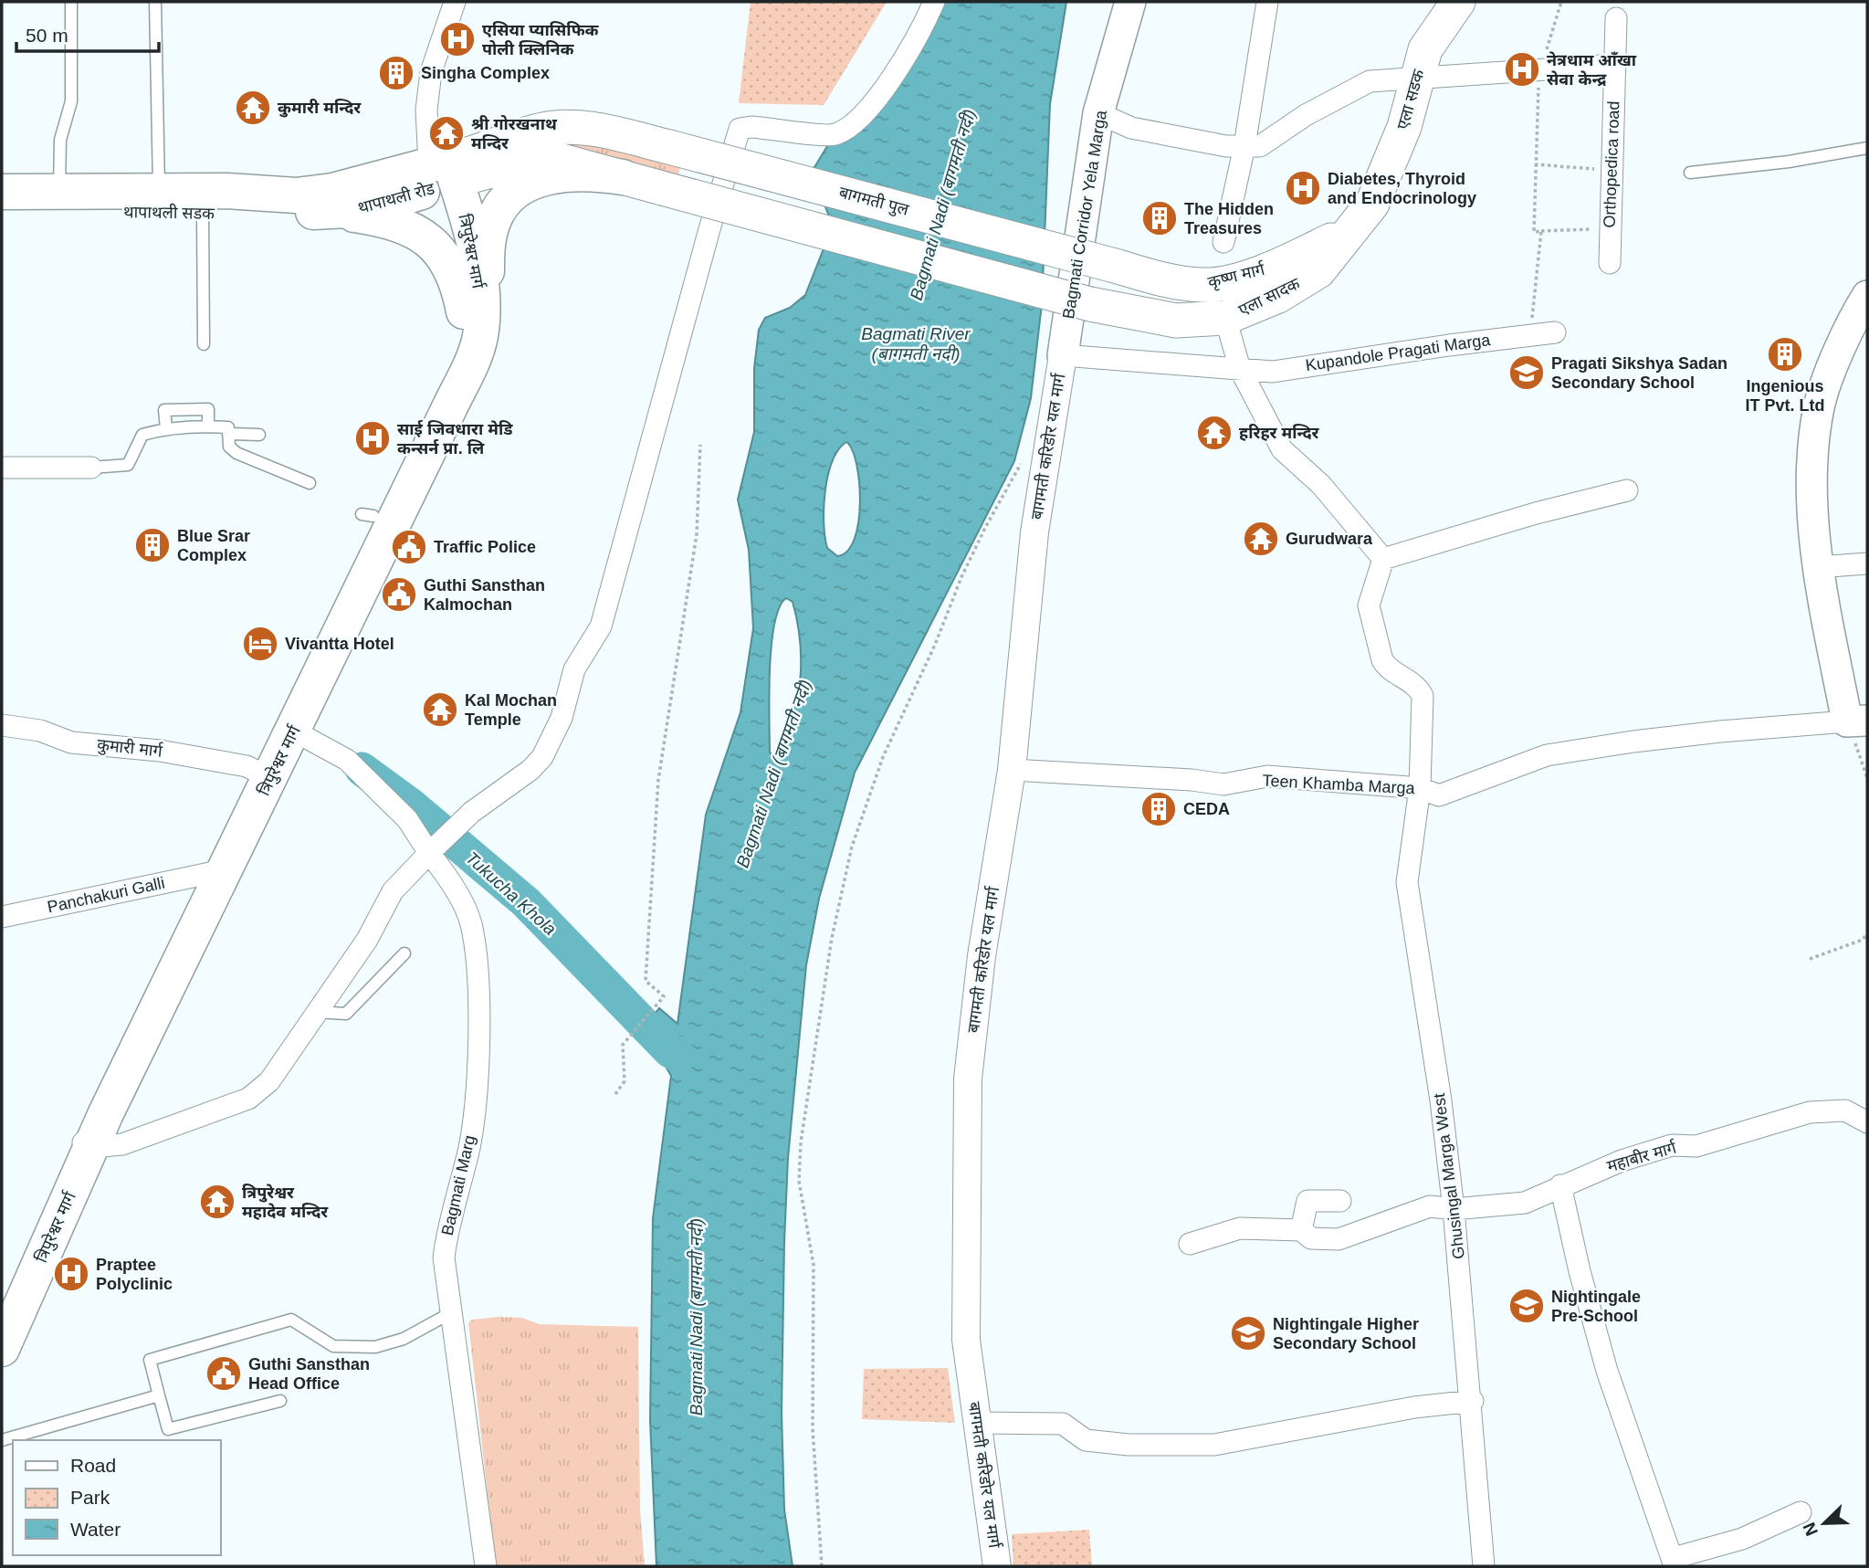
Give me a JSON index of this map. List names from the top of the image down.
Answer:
{
  "streets": {
    "highway": ["थापाथली रोड", "थापाथली सडक", "त्रिपुरेश्वर मार्ग"],
    "main road": [
      "एला सडक",
      "बागमती पुल",
      "Bagmati Corridor Yela Marga",
      "कृष्ण मार्ग",
      "एला सादक"
    ],
    "street": [
      "Orthopedica road",
      "Kupandole Pragati Marga",
      "बागमती करिडोर यल मार्ग",
      "कुमारी मार्ग",
      "Teen Khamba Marga",
      "Panchakuri Galli",
      "महाबीर मार्ग",
      "Ghusingal Marga West",
      "Bagmati Marg"
    ]
  },
  "crossings": [
    ["एला सडक", "कृष्ण मार्ग"],
    ["एला सडक", "एला सादक"],
    ["थापाथली रोड", "बागमती पुल"],
    ["थापाथली रोड", "थापाथली सडक"],
    ["थापाथली रोड", "त्रिपुरेश्वर मार्ग"],
    ["बागमती पुल", "त्रिपुरेश्वर मार्ग"],
    ["बागमती पुल", "कृष्ण मार्ग"],
    ["Bagmati Corridor Yela Marga", "Kupandole Pragati Marga"],
    ["Bagmati Corridor Yela Marga", "बागमती करिडोर यल मार्ग"],
    ["त्रिपुरेश्वर मार्ग", "कुमारी मार्ग"],
    ["त्रिपुरेश्वर मार्ग", "Panchakuri Galli"],
    ["त्रिपुरेश्वर मार्ग", "Bagmati Marg"],
    ["कृष्ण मार्ग", "एला सादक"],
    ["Kupandole Pragati Marga", "बागमती करिडोर यल मार्ग"],
    ["बागमती करिडोर यल मार्ग", "Teen Khamba Marga"],
    ["Teen Khamba Marga", "Ghusingal Marga West"],
    ["महाबीर मार्ग", "Ghusingal Marga West"]
  ],
  "water": ["Bagmati Nadi (बागमती नदी)", "Bagmati River (बागमती नदी)", "Tukucha Khola"],
  "places": {
    "hospital": [
      "एसिया प्यासिफिक पोली क्लिनिक",
      "नेत्रधाम आँखा सेवा केन्द्र",
      "Diabetes, Thyroid and Endocrinology",
      "साई जिवधारा मेडि कन्सर्न प्रा. लि",
      "Praptee Polyclinic"
    ],
    "building": [
      "Singha Complex",
      "The Hidden Treasures",
      "Ingenious IT Pvt. Ltd",
      "Blue Srar Complex",
      "CEDA"
    ],
    "temple": [
      "कुमारी मन्दिर",
      "श्री गोरखनाथ मन्दिर",
      "हरिहर मन्दिर",
      "Gurudwara",
      "Kal Mochan Temple",
      "त्रिपुरेश्वर महादेव मन्दिर"
    ],
    "school or university": ["Pragati Sikshya Sadan Secondary School", "Nightingale Pre-School", "Nightingale Higher Secondary School"],
    "public building": ["Traffic Police", "Guthi Sansthan Kalmochan", "Guthi Sansthan Head Office"],
    "hotel": ["Vivantta Hotel"]
  },
  "legend": ["Road", "Park", "Water"],
  "scale_bar": "50 m",
  "north": "bottom left"
}
